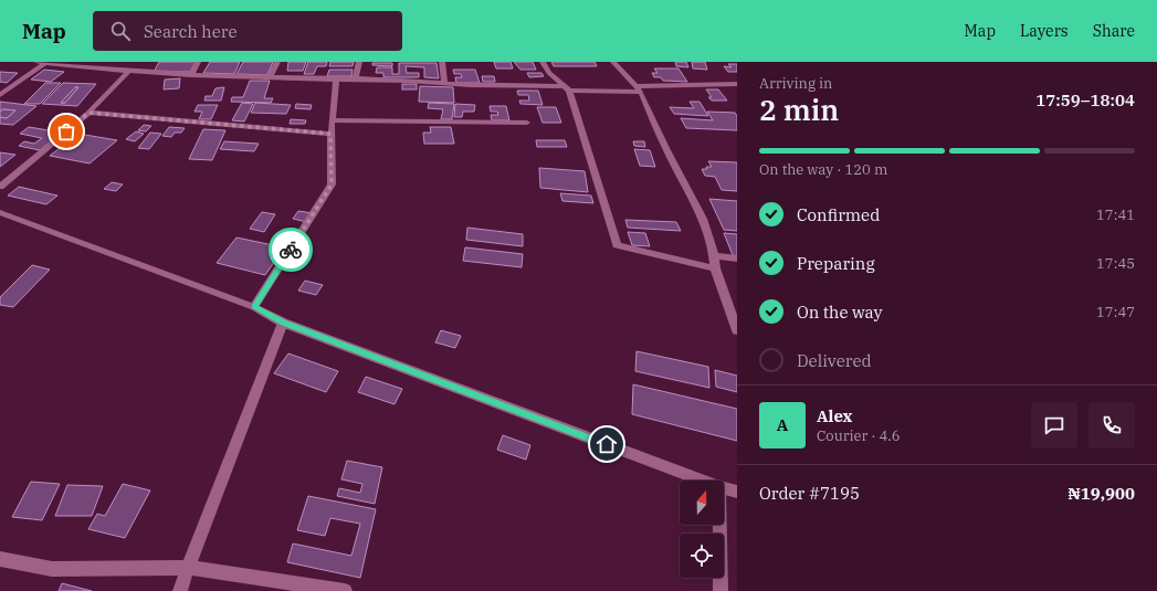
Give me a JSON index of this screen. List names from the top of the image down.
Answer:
{
  "north": "top",
  "page": {
    "header": "Map",
    "search": "Search here",
    "nav": ["Map", "Layers", "Share"],
    "heading": ["2 min", "Arriving in", "17:59–18:04"],
    "panel": [
      "Alex",
      "Courier · 4.6",
      "Order #7195",
      "₦19,900"
    ],
    "bar": "On the way · 120 m",
    "list": [
      ["Confirmed", "17:41"],
      ["Preparing", "17:45"],
      ["On the way", "17:47"],
      "Delivered"
    ],
    "round": "A"
  }
}
